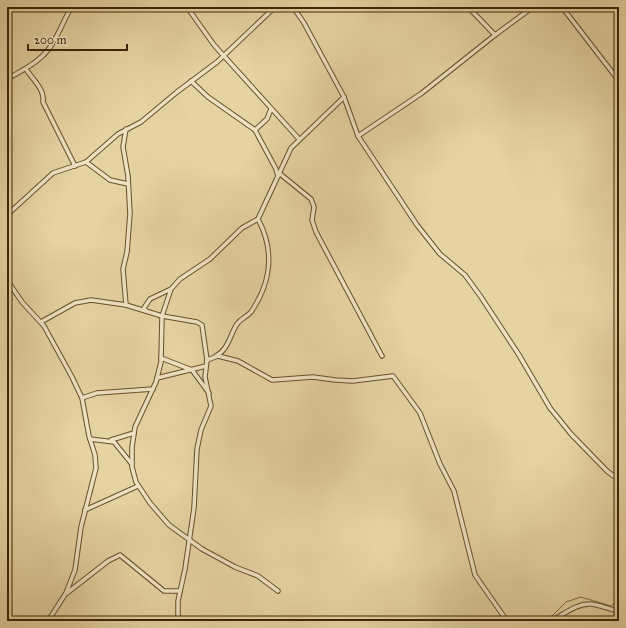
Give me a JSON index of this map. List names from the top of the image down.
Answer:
{
  "scale_bar": "200 m"
}
